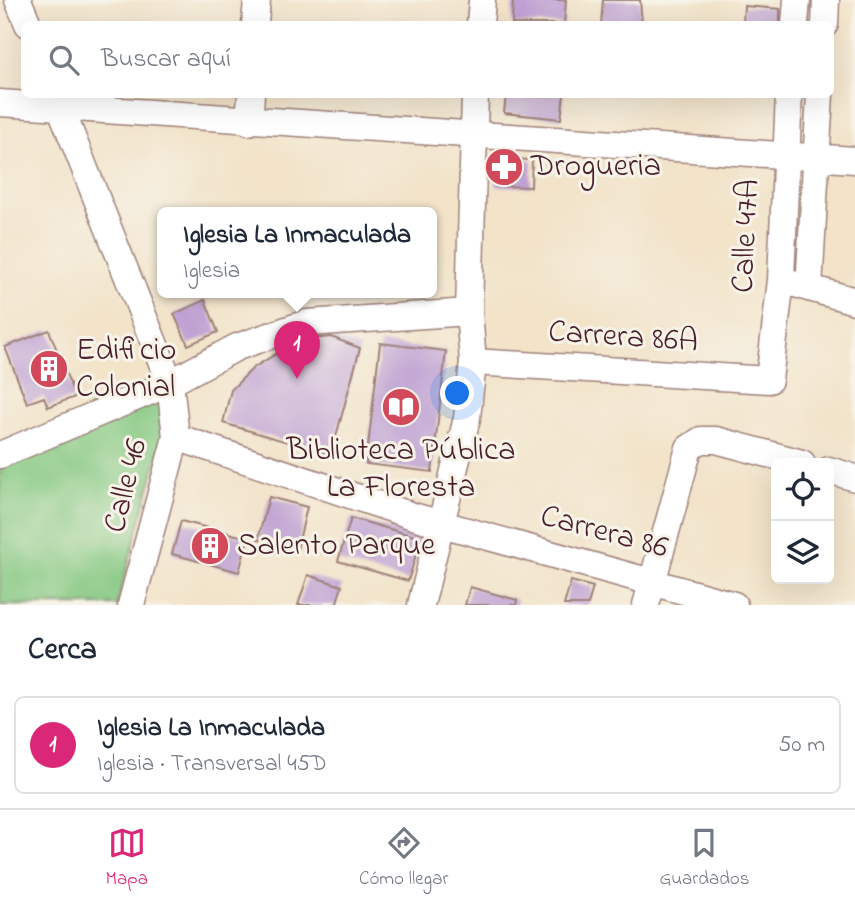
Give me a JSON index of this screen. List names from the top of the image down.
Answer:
{
  "streets": {
    "street": [
      "Calle 47A",
      "Carrera 86A",
      "Calle 46",
      "Carrera 86"
    ]
  },
  "crossings": [
    ["Calle 47A", "Carrera 86A"],
    ["Calle 46", "Carrera 86"]
  ],
  "places": {
    "pharmacy": ["Drogueria"],
    "building": ["Edificio Colonial", "Salento Parque"],
    "library": ["Biblioteca Pública La Floresta"]
  },
  "page": {
    "search": "Buscar aquí",
    "popup": ["Iglesia La Inmaculada", "Iglesia"],
    "pins": "1",
    "heading": "Cerca",
    "list": [
      {
        "mark": "1",
        "name": "Iglesia La Inmaculada",
        "note": "Iglesia · Transversal 45D",
        "value": "50 m"
      }
    ],
    "nav": ["Mapa", "Cómo llegar", "Guardados"]
  }
}
